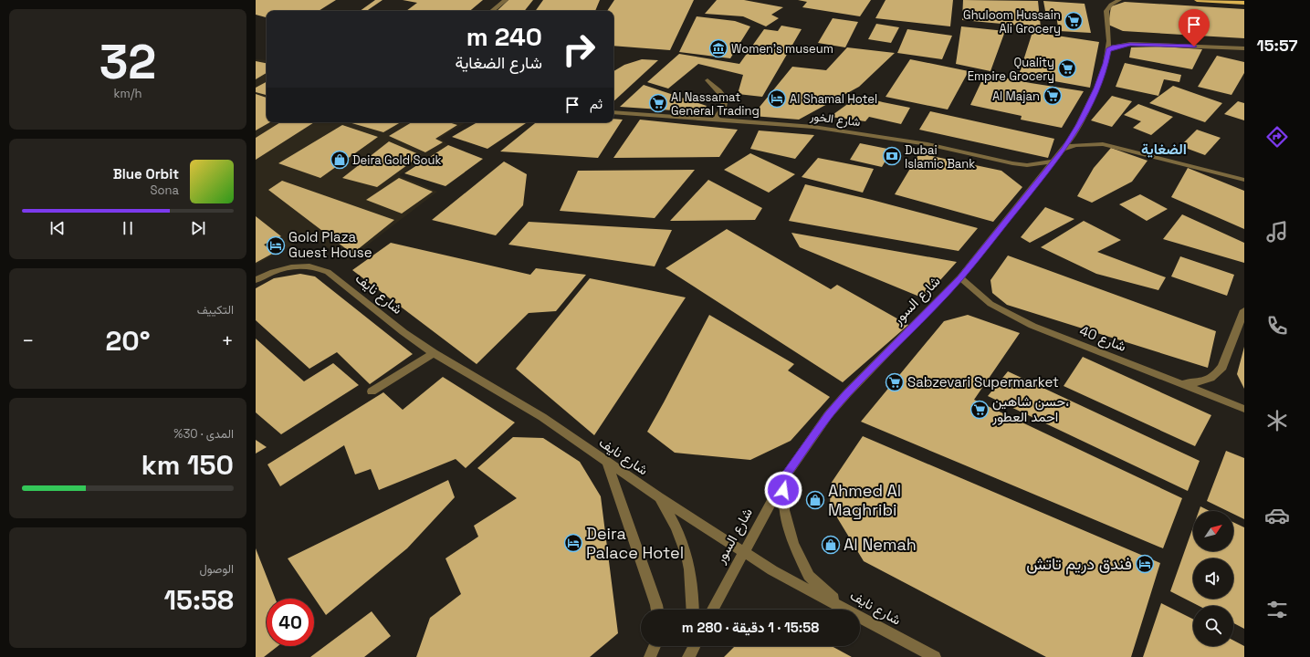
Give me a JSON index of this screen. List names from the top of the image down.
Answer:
{
  "streets": {
    "street": [
      "شارع الخور",
      "شارع نايف",
      "شارع السور",
      "شارع 40"
    ]
  },
  "crossings": [
    ["شارع الخور", "شارع السور"],
    ["شارع نايف", "شارع السور"],
    ["شارع السور", "شارع 40"]
  ],
  "districts": ["الضغاية"],
  "places": {
    "supermarket": [
      "Ghuloom Hussain Ali Grocery",
      "Quality Empire Grocery",
      "Al Majan",
      "Al Nassamat General Trading",
      "Sabzevari Supermarket",
      "حسن شاهين، احمد العطور"
    ],
    "museum": ["Women's museum"],
    "hotel": [
      "Al Shamal Hotel",
      "Gold Plaza Guest House",
      "Deira Palace Hotel",
      "فندق دريم تاتش"
    ],
    "bank": ["Dubai Islamic Bank"],
    "shop": ["Deira Gold Souk", "Ahmed Al Maghribi", "Al Nemah"]
  },
  "north": "top right",
  "page": {
    "tabs": "15:57",
    "tile": [
      ["32", "km/h"],
      "التكييف",
      ["المدى · 30%", "150 km"],
      ["الوصول", "15:58"]
    ],
    "turn": ["240 m", "شارع الضغاية"],
    "then": "ثم",
    "song": ["Blue Orbit", "Sona"],
    "heat": ["−", "20°", "+"],
    "limit": "40",
    "trip": "15:58 · 1 دقيقة · 280 m"
  }
}
